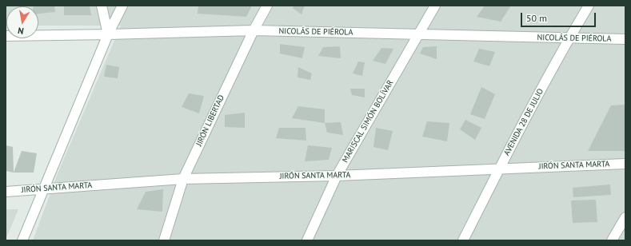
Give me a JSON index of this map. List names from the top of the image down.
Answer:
{
  "streets": {
    "street": [
      "NICOLÁS DE PIÉROLA",
      "JIRÓN LIBERTAD",
      "MARISCAL SIMÓN BOLÍVAR",
      "AVENIDA 28 DE JULIO",
      "JIRÓN SANTA MARTA"
    ]
  },
  "crossings": [
    ["NICOLÁS DE PIÉROLA", "JIRÓN LIBERTAD"],
    ["NICOLÁS DE PIÉROLA", "MARISCAL SIMÓN BOLÍVAR"],
    ["NICOLÁS DE PIÉROLA", "AVENIDA 28 DE JULIO"],
    ["JIRÓN LIBERTAD", "JIRÓN SANTA MARTA"],
    ["MARISCAL SIMÓN BOLÍVAR", "JIRÓN SANTA MARTA"],
    ["AVENIDA 28 DE JULIO", "JIRÓN SANTA MARTA"]
  ],
  "scale_bar": "50 m",
  "north": "bottom"
}
